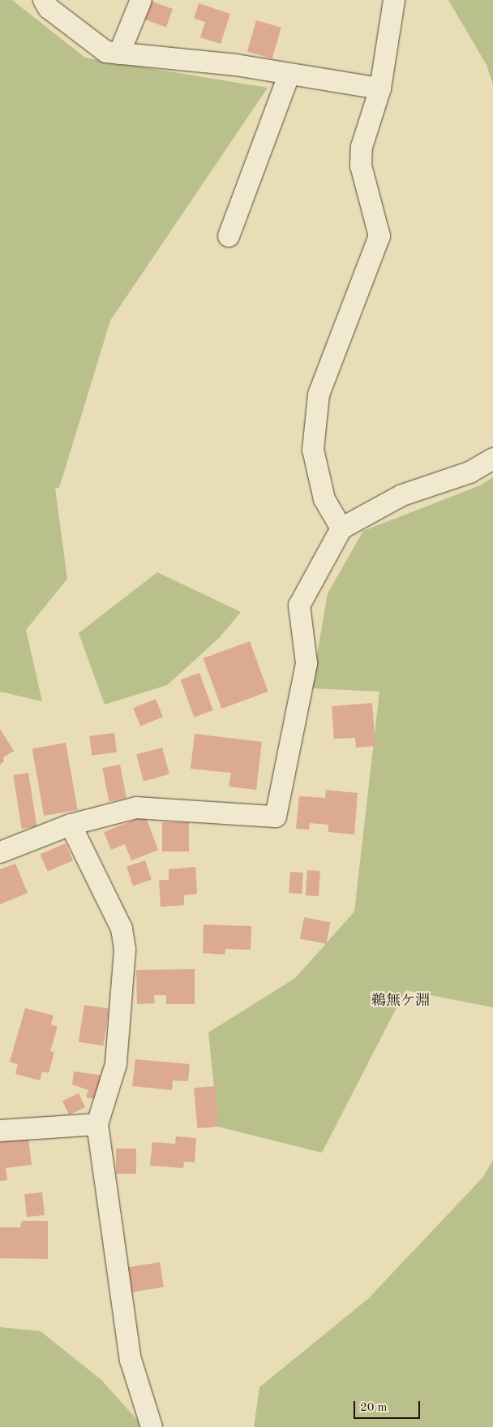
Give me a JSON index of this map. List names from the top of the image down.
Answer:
{
  "districts": ["鵜無ケ淵"],
  "scale_bar": "20 m"
}
